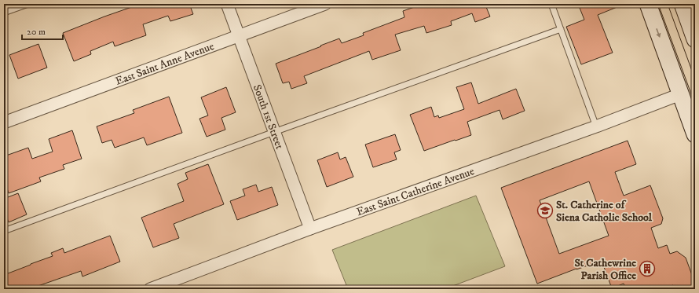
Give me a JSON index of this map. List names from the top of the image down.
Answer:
{
  "streets": {
    "street": ["East Saint Anne Avenue", "South 1st Street", "East Saint Catherine Avenue"]
  },
  "crossings": [
    ["East Saint Anne Avenue", "South 1st Street"],
    ["South 1st Street", "East Saint Catherine Avenue"]
  ],
  "places": {
    "school or university": ["St. Catherine of Siena Catholic School"],
    "building": ["St Cathewrine Parish Office"]
  },
  "scale_bar": "20 m"
}
